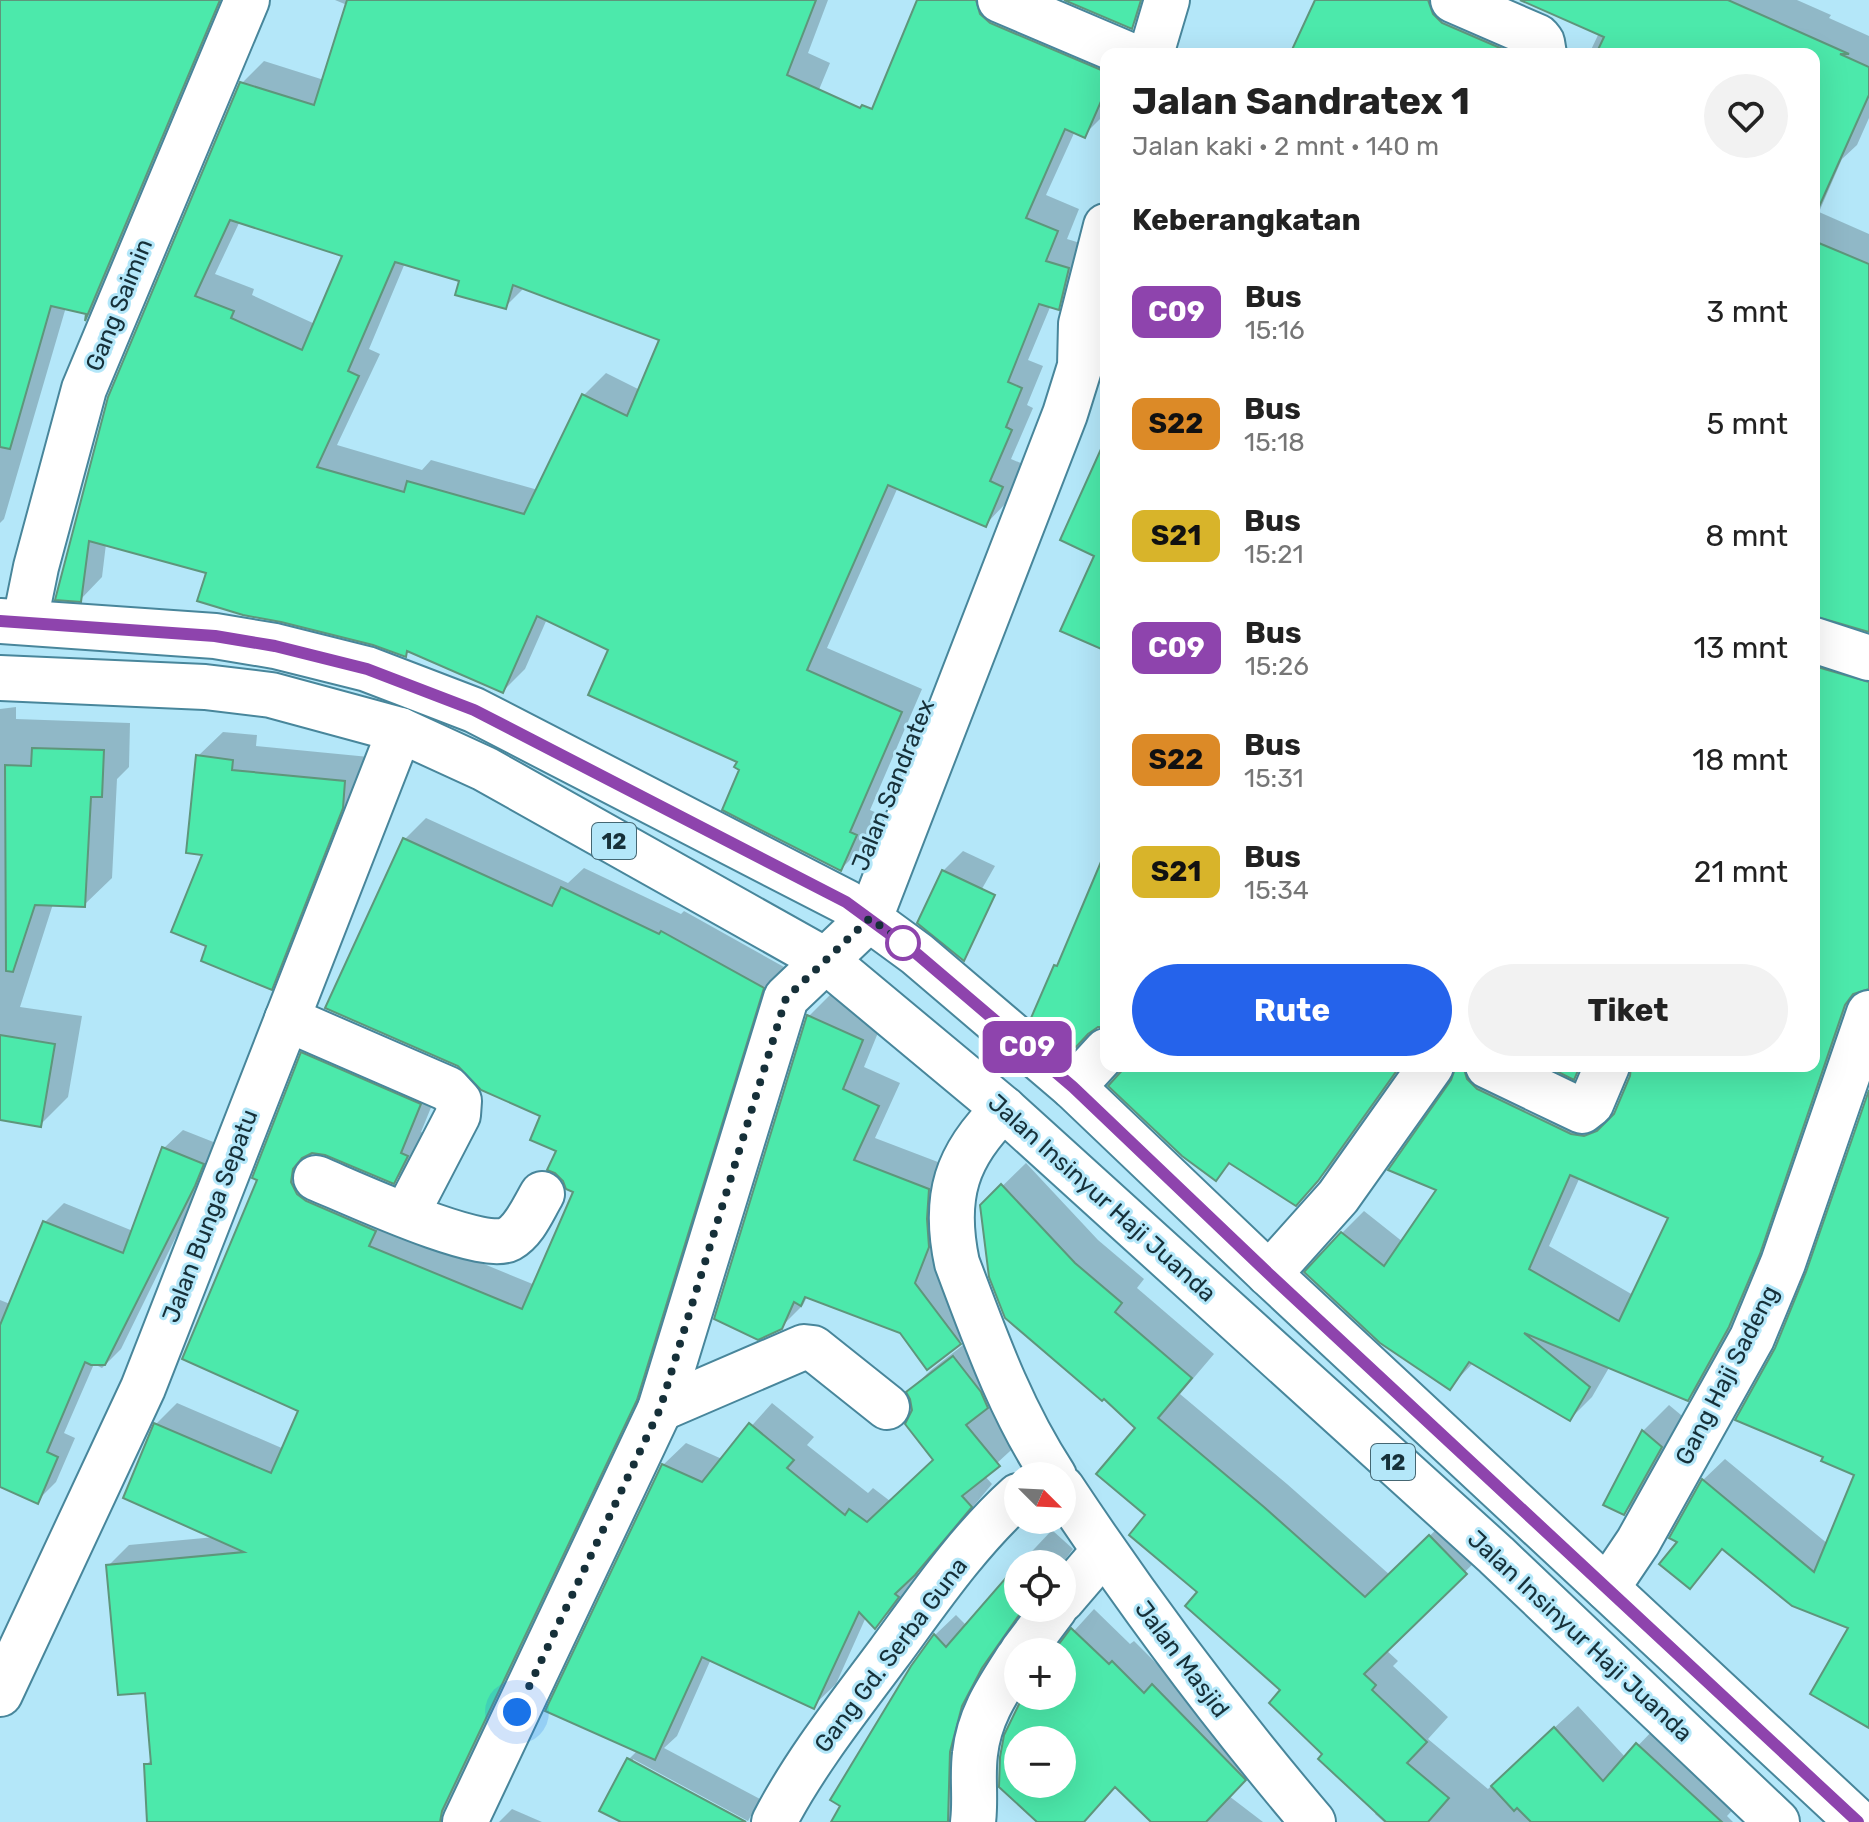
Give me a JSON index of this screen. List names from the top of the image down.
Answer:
{
  "streets": {
    "main road": [
      "Gang Saimin",
      "Jalan Sandratex",
      "12",
      "Jalan Insinyur Haji Juanda",
      "Jalan Bunga Sepatu",
      "Gang Haji Sadeng",
      "Gang Gd. Serba Guna",
      "Jalan Masjid"
    ]
  },
  "crossings": [
    ["Gang Saimin", "12"],
    ["Jalan Sandratex", "12"],
    ["Jalan Sandratex", "Jalan Insinyur Haji Juanda"],
    ["12", "Gang Haji Sadeng"],
    ["Jalan Insinyur Haji Juanda", "Jalan Bunga Sepatu"],
    ["Jalan Insinyur Haji Juanda", "Jalan Masjid"]
  ],
  "lines": ["bus line C09"],
  "north": "bottom right",
  "page": {
    "on_map": "C09",
    "heading": [
      ["Jalan Sandratex 1", "Jalan kaki · 2 mnt · 140 m"],
      "Keberangkatan"
    ],
    "list": [
      {
        "mark": "C09",
        "name": "Bus",
        "note": "15:16",
        "value": "3 mnt"
      },
      {
        "mark": "S22",
        "name": "Bus",
        "note": "15:18",
        "value": "5 mnt"
      },
      {
        "mark": "S21",
        "name": "Bus",
        "note": "15:21",
        "value": "8 mnt"
      },
      {
        "mark": "C09",
        "name": "Bus",
        "note": "15:26",
        "value": "13 mnt"
      },
      {
        "mark": "S22",
        "name": "Bus",
        "note": "15:31",
        "value": "18 mnt"
      },
      {
        "mark": "S21",
        "name": "Bus",
        "note": "15:34",
        "value": "21 mnt"
      }
    ],
    "buttons": ["Rute", "Tiket"],
    "map_buttons": ["+", "−"]
  }
}
